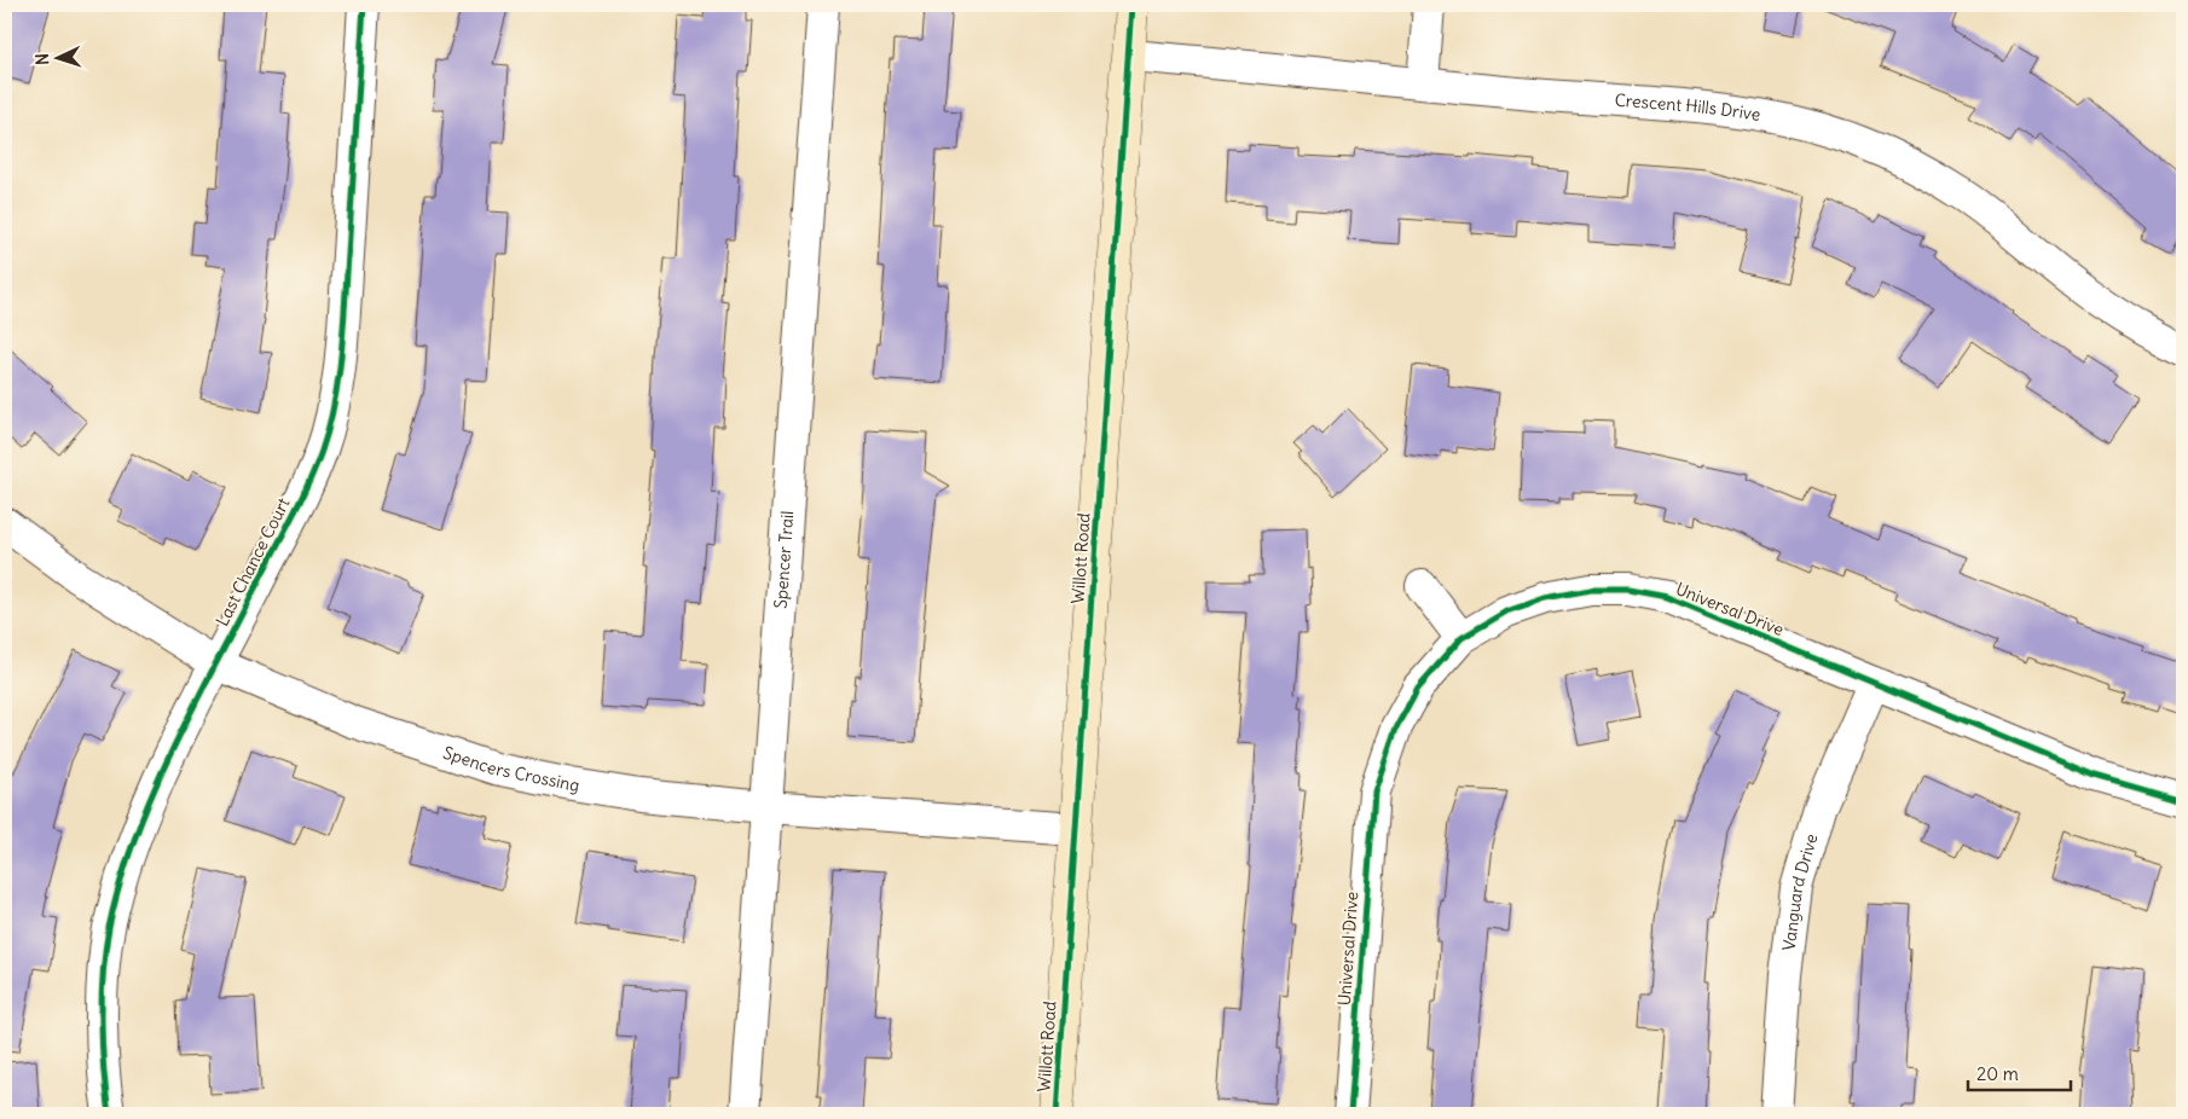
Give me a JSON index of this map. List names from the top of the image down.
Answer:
{
  "streets": {
    "main road": ["Willott Road"],
    "street": [
      "Crescent Hills Drive",
      "Spencer Trail",
      "Last Chance Court",
      "Universal Drive",
      "Spencers Crossing",
      "Vanguard Drive"
    ]
  },
  "crossings": [
    ["Crescent Hills Drive", "Willott Road"],
    ["Willott Road", "Spencers Crossing"],
    ["Spencer Trail", "Spencers Crossing"],
    ["Last Chance Court", "Spencers Crossing"],
    ["Universal Drive", "Vanguard Drive"]
  ],
  "scale_bar": "20 m",
  "north": "left"
}
